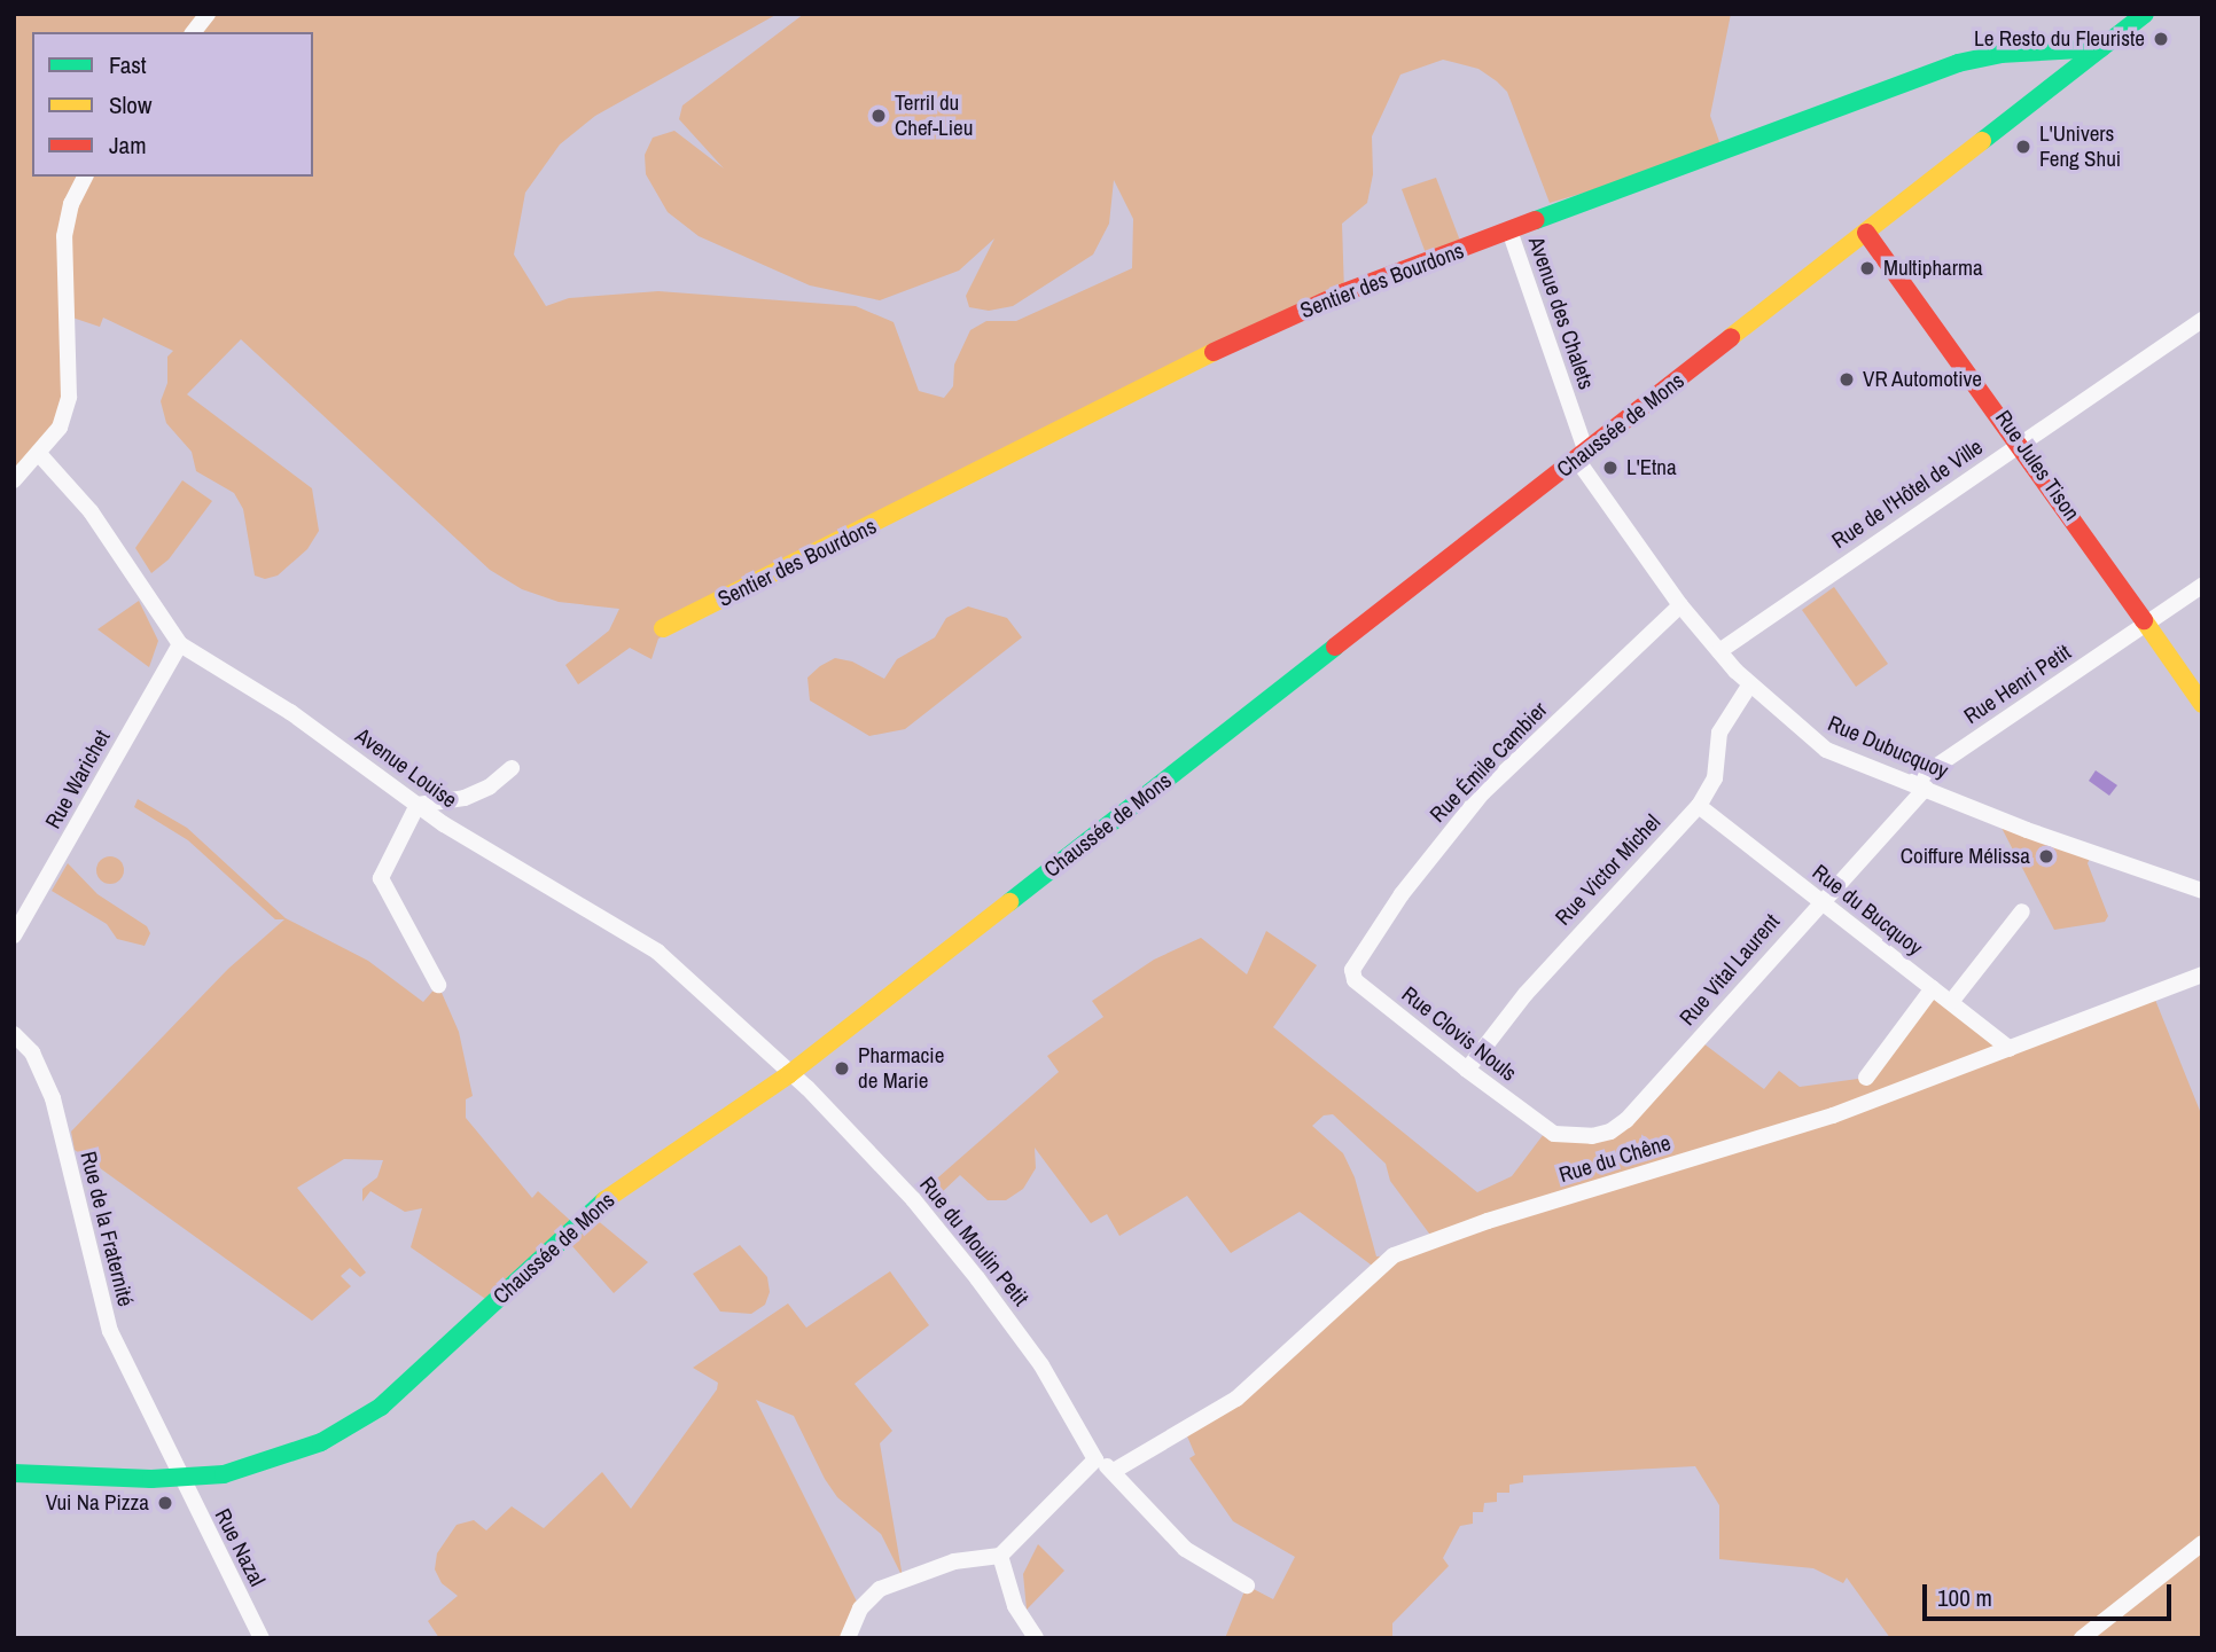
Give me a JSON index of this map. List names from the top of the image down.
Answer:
{
  "streets": {
    "main road": ["Sentier des Bourdons", "Chaussée de Mons", "Rue Jules Tison"],
    "street": [
      "Avenue des Chalets",
      "Rue de l'Hôtel de Ville",
      "Rue Henri Petit",
      "Rue Dubucquoy",
      "Rue Émile Cambier",
      "Avenue Louise",
      "Rue Warichet",
      "Rue Victor Michel",
      "Rue du Bucquoy",
      "Rue Vital Laurent",
      "Rue Clovis Nouls",
      "Rue du Chêne",
      "Rue de la Fraternité",
      "Rue du Moulin Petit",
      "Rue Nazal"
    ]
  },
  "crossings": [
    ["Sentier des Bourdons", "Avenue des Chalets"],
    ["Sentier des Bourdons", "Chaussée de Mons"],
    ["Avenue des Chalets", "Chaussée de Mons"],
    ["Avenue des Chalets", "Rue Dubucquoy"],
    ["Chaussée de Mons", "Rue Jules Tison"],
    ["Chaussée de Mons", "Rue Dubucquoy"],
    ["Chaussée de Mons", "Avenue Louise"],
    ["Chaussée de Mons", "Rue de la Fraternité"],
    ["Chaussée de Mons", "Rue du Moulin Petit"],
    ["Chaussée de Mons", "Rue Nazal"],
    ["Rue Jules Tison", "Rue de l'Hôtel de Ville"],
    ["Rue Jules Tison", "Rue Henri Petit"],
    ["Rue de l'Hôtel de Ville", "Rue Dubucquoy"],
    ["Rue Henri Petit", "Rue Dubucquoy"],
    ["Rue Henri Petit", "Rue Vital Laurent"],
    ["Rue Dubucquoy", "Rue Émile Cambier"],
    ["Rue Dubucquoy", "Rue Victor Michel"],
    ["Rue Dubucquoy", "Rue Vital Laurent"],
    ["Rue Émile Cambier", "Rue Clovis Nouls"],
    ["Avenue Louise", "Rue Warichet"],
    ["Avenue Louise", "Rue du Moulin Petit"],
    ["Rue Victor Michel", "Rue du Bucquoy"],
    ["Rue Victor Michel", "Rue Clovis Nouls"],
    ["Rue du Bucquoy", "Rue Vital Laurent"],
    ["Rue du Bucquoy", "Rue du Chêne"],
    ["Rue Vital Laurent", "Rue Clovis Nouls"],
    ["Rue de la Fraternité", "Rue Nazal"]
  ],
  "places": [
    "Le Resto du Fleuriste",
    "Terril du Chef-Lieu",
    "L'Univers Feng Shui",
    "Multipharma",
    "VR Automotive",
    "L'Etna",
    "Coiffure Mélissa",
    "Pharmacie de Marie",
    "Vui Na Pizza"
  ],
  "legend": ["Fast", "Slow", "Jam"],
  "scale_bar": "100 m"
}
